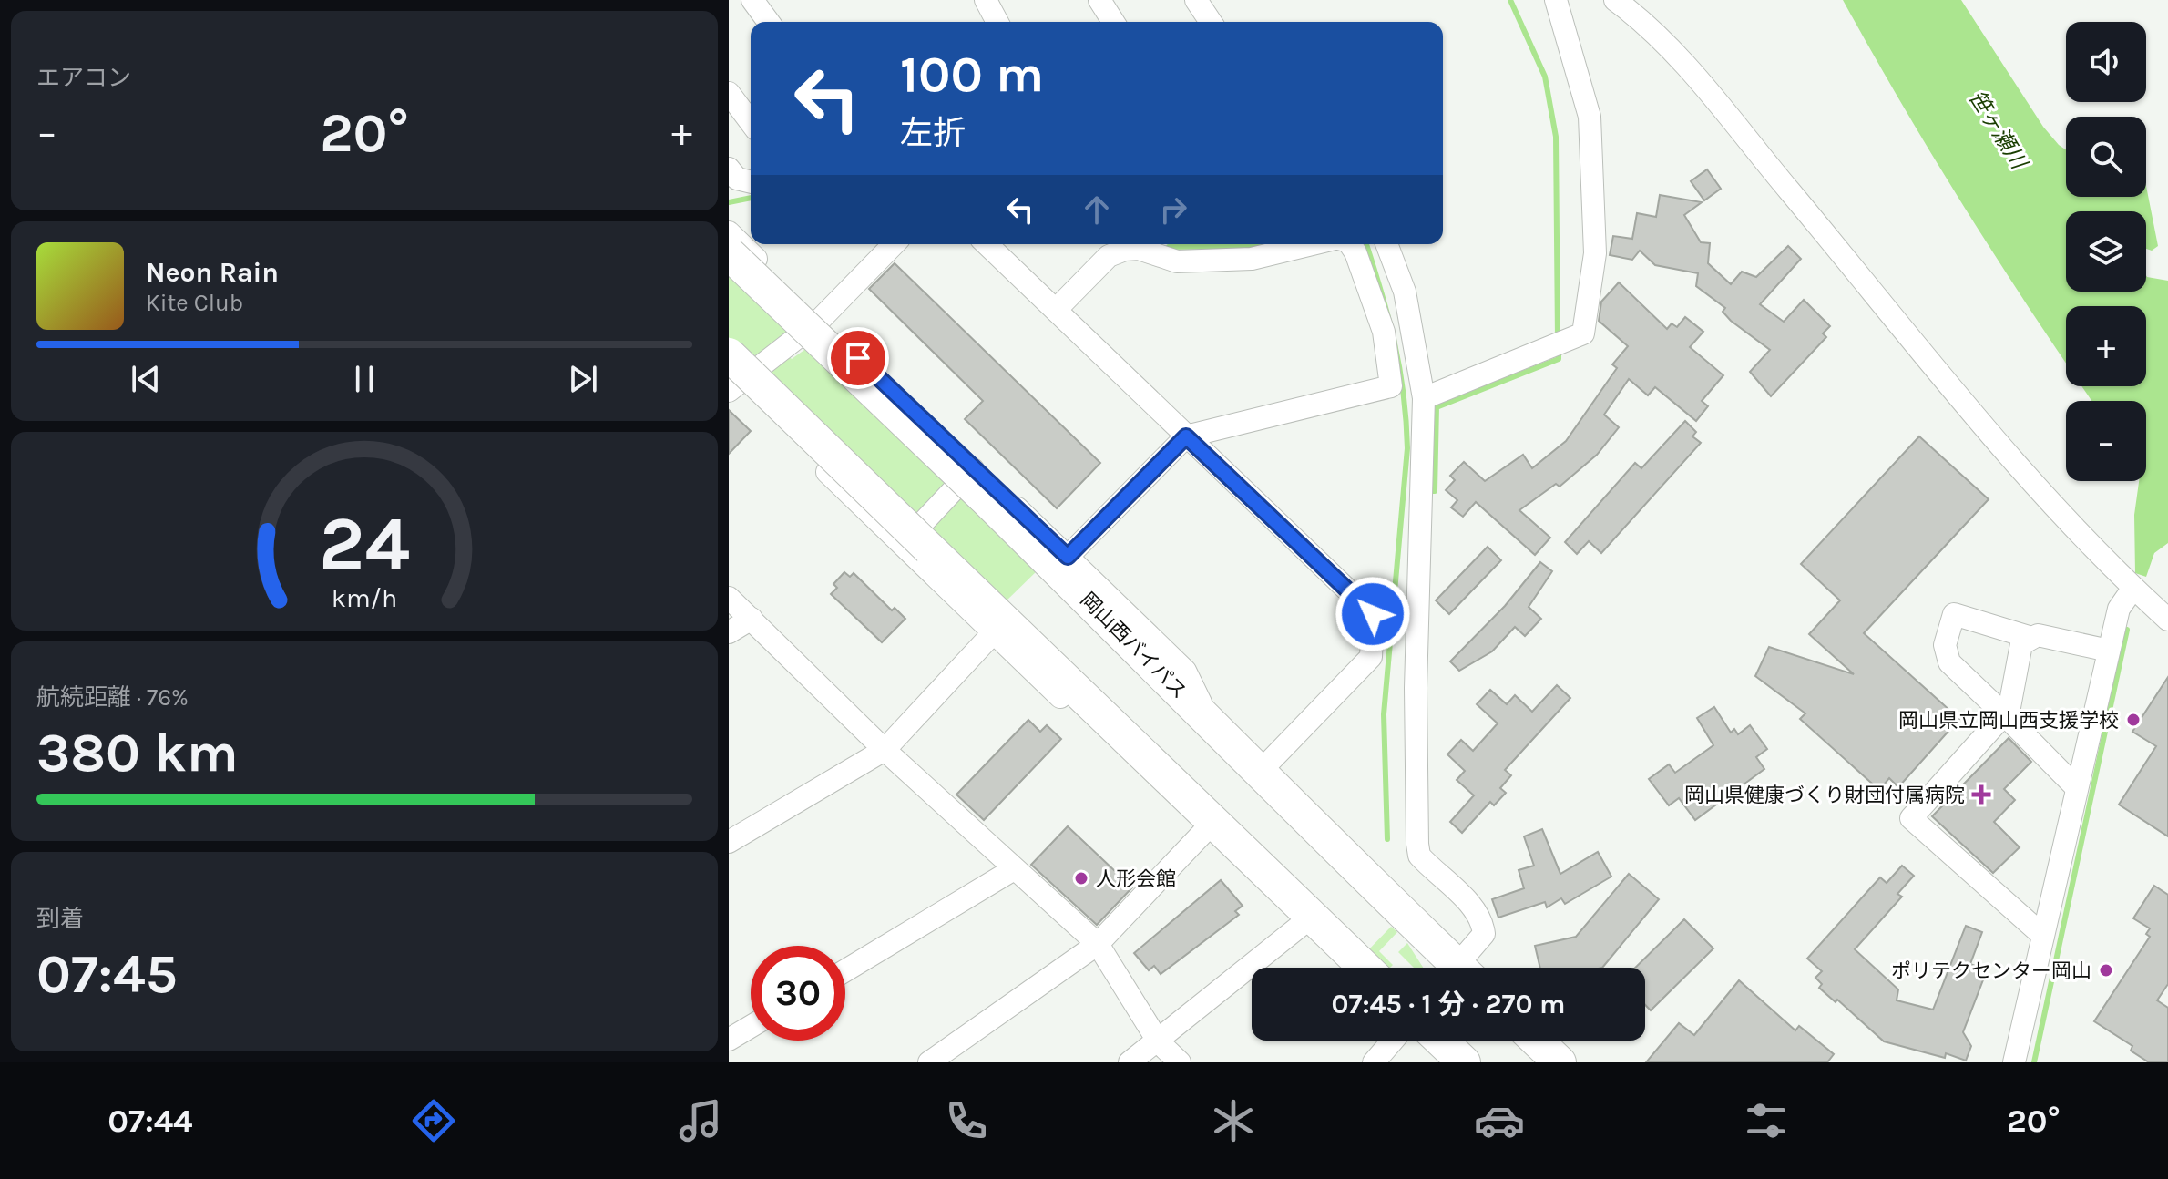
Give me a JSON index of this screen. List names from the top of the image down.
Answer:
{
  "streets": {
    "highway": ["岡山西バイパス"]
  },
  "water": ["笹ヶ瀬川"],
  "places": {
    "other": ["岡山県立岡山西支援学校", "人形会館", "ポリテクセンター岡山"],
    "health": ["岡山県健康づくり財団付属病院"]
  },
  "page": {
    "tile": [
      "エアコン",
      ["航続距離 · 76%", "380 km"],
      ["到着", "07:45"]
    ],
    "map_buttons": ["+", "−"],
    "turn": ["100 m", "左折"],
    "heat": ["−", "20°", "+"],
    "song": ["Neon Rain", "Kite Club"],
    "limit": "30",
    "trip": "07:45 · 1 分 · 270 m",
    "tabs": ["07:44", "20°"],
    "gauge": ["24", "km/h"]
  }
}
